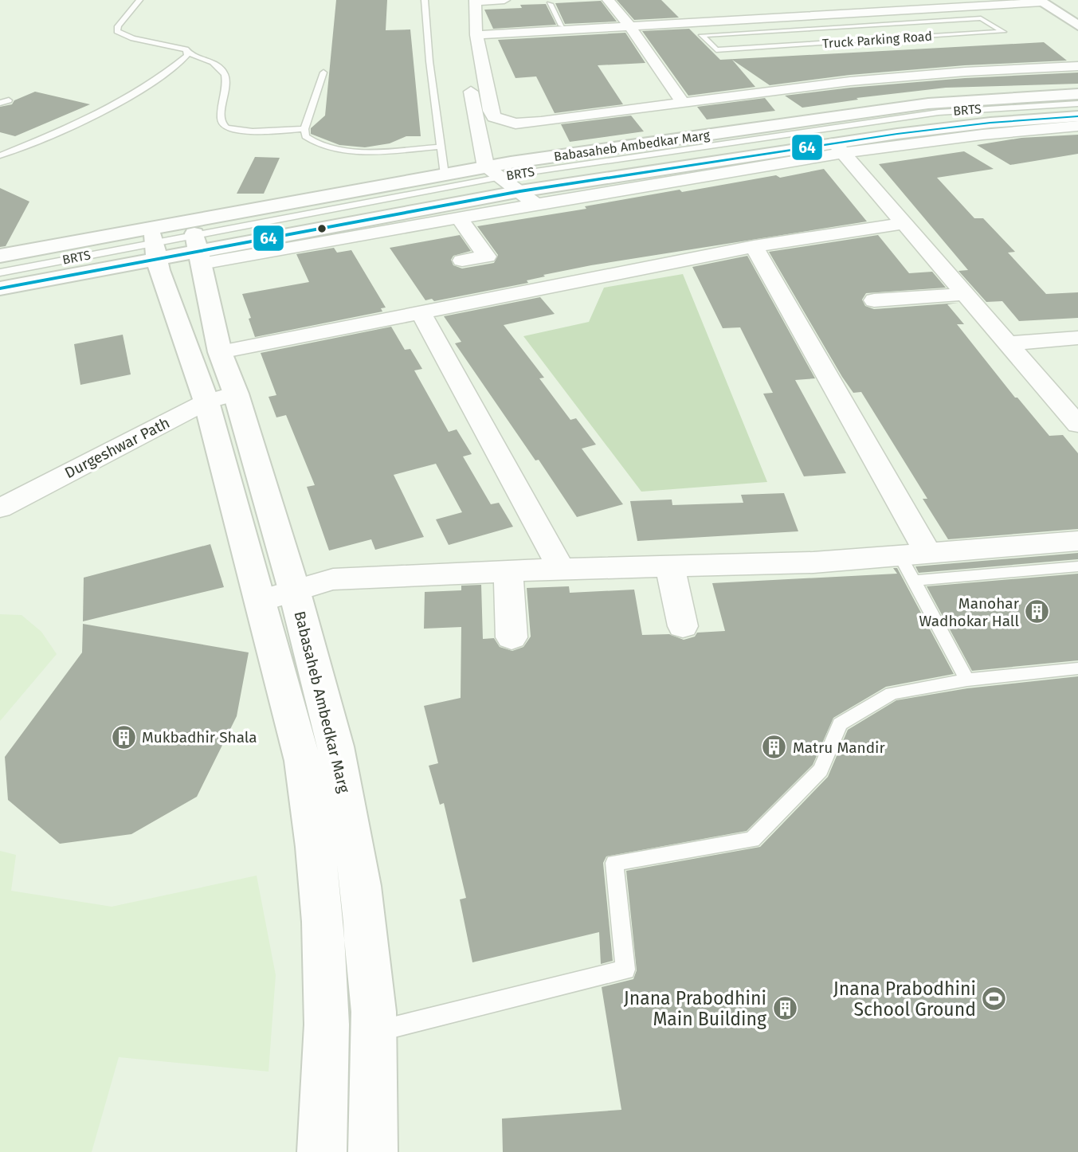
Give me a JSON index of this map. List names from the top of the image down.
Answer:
{
  "streets": {
    "main road": ["Babasaheb Ambedkar Marg"],
    "street": ["Durgeshwar Path"],
    "lane": ["Truck Parking Road", "BRTS"]
  },
  "crossings": [
    ["BRTS", "Babasaheb Ambedkar Marg"],
    ["Babasaheb Ambedkar Marg", "Durgeshwar Path"]
  ],
  "places": {
    "building": [
      "Manohar Wadhokar Hall",
      "Mukbadhir Shala",
      "Matru Mandir",
      "Jnana Prabodhini Main Building"
    ],
    "sports": ["Jnana Prabodhini School Ground"]
  },
  "lines": ["transit line 64"]
}
